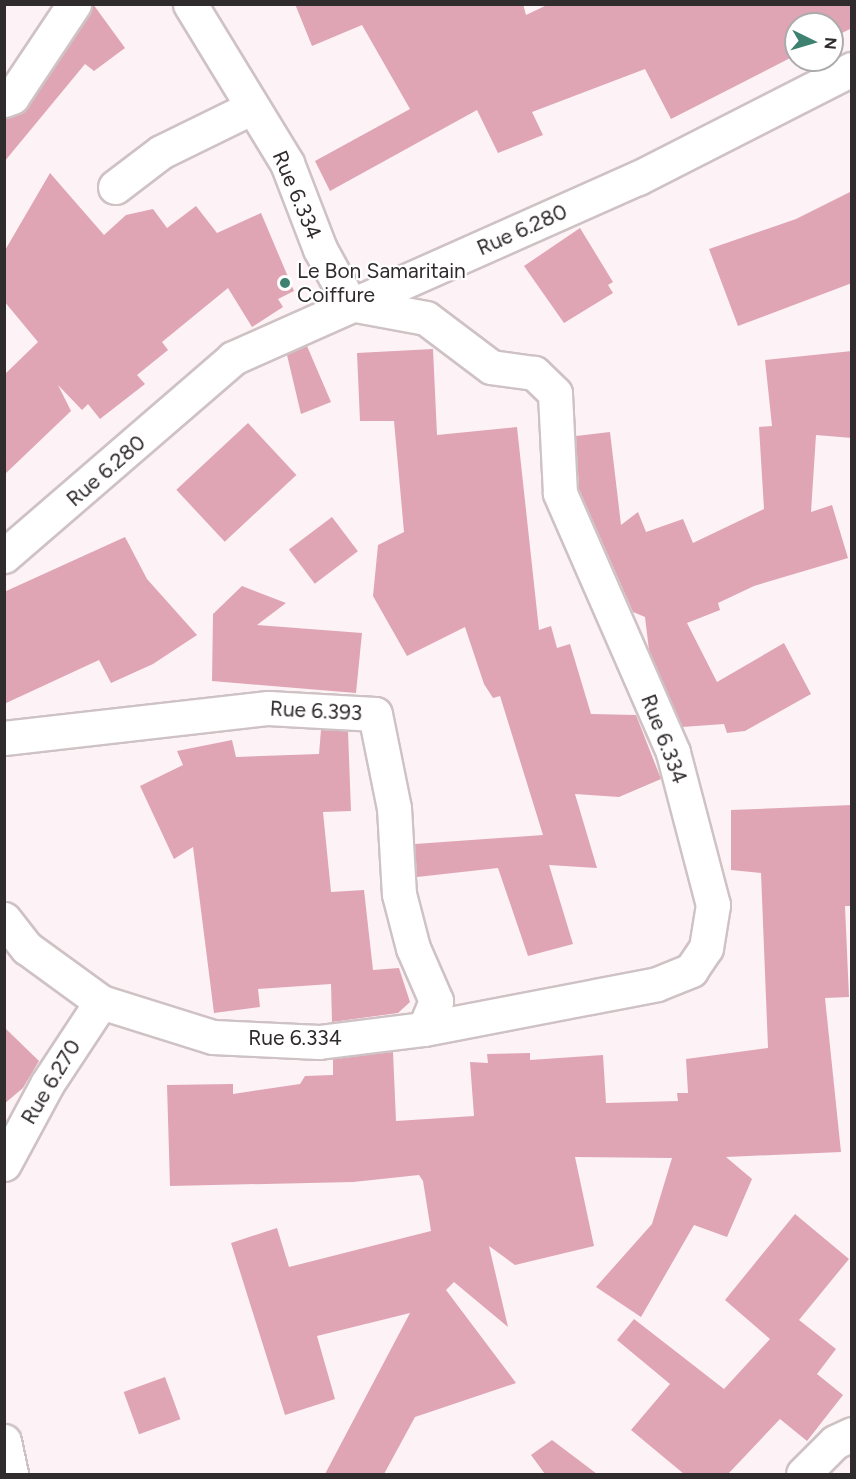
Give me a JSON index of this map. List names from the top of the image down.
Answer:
{
  "streets": {
    "street": [
      "Rue 6.334",
      "Rue 6.280",
      "Rue 6.393",
      "Rue 6.270"
    ]
  },
  "crossings": [
    ["Rue 6.334", "Rue 6.280"],
    ["Rue 6.334", "Rue 6.393"],
    ["Rue 6.334", "Rue 6.270"]
  ],
  "places": ["Le Bon Samaritain Coiffure"],
  "north": "right"
}
